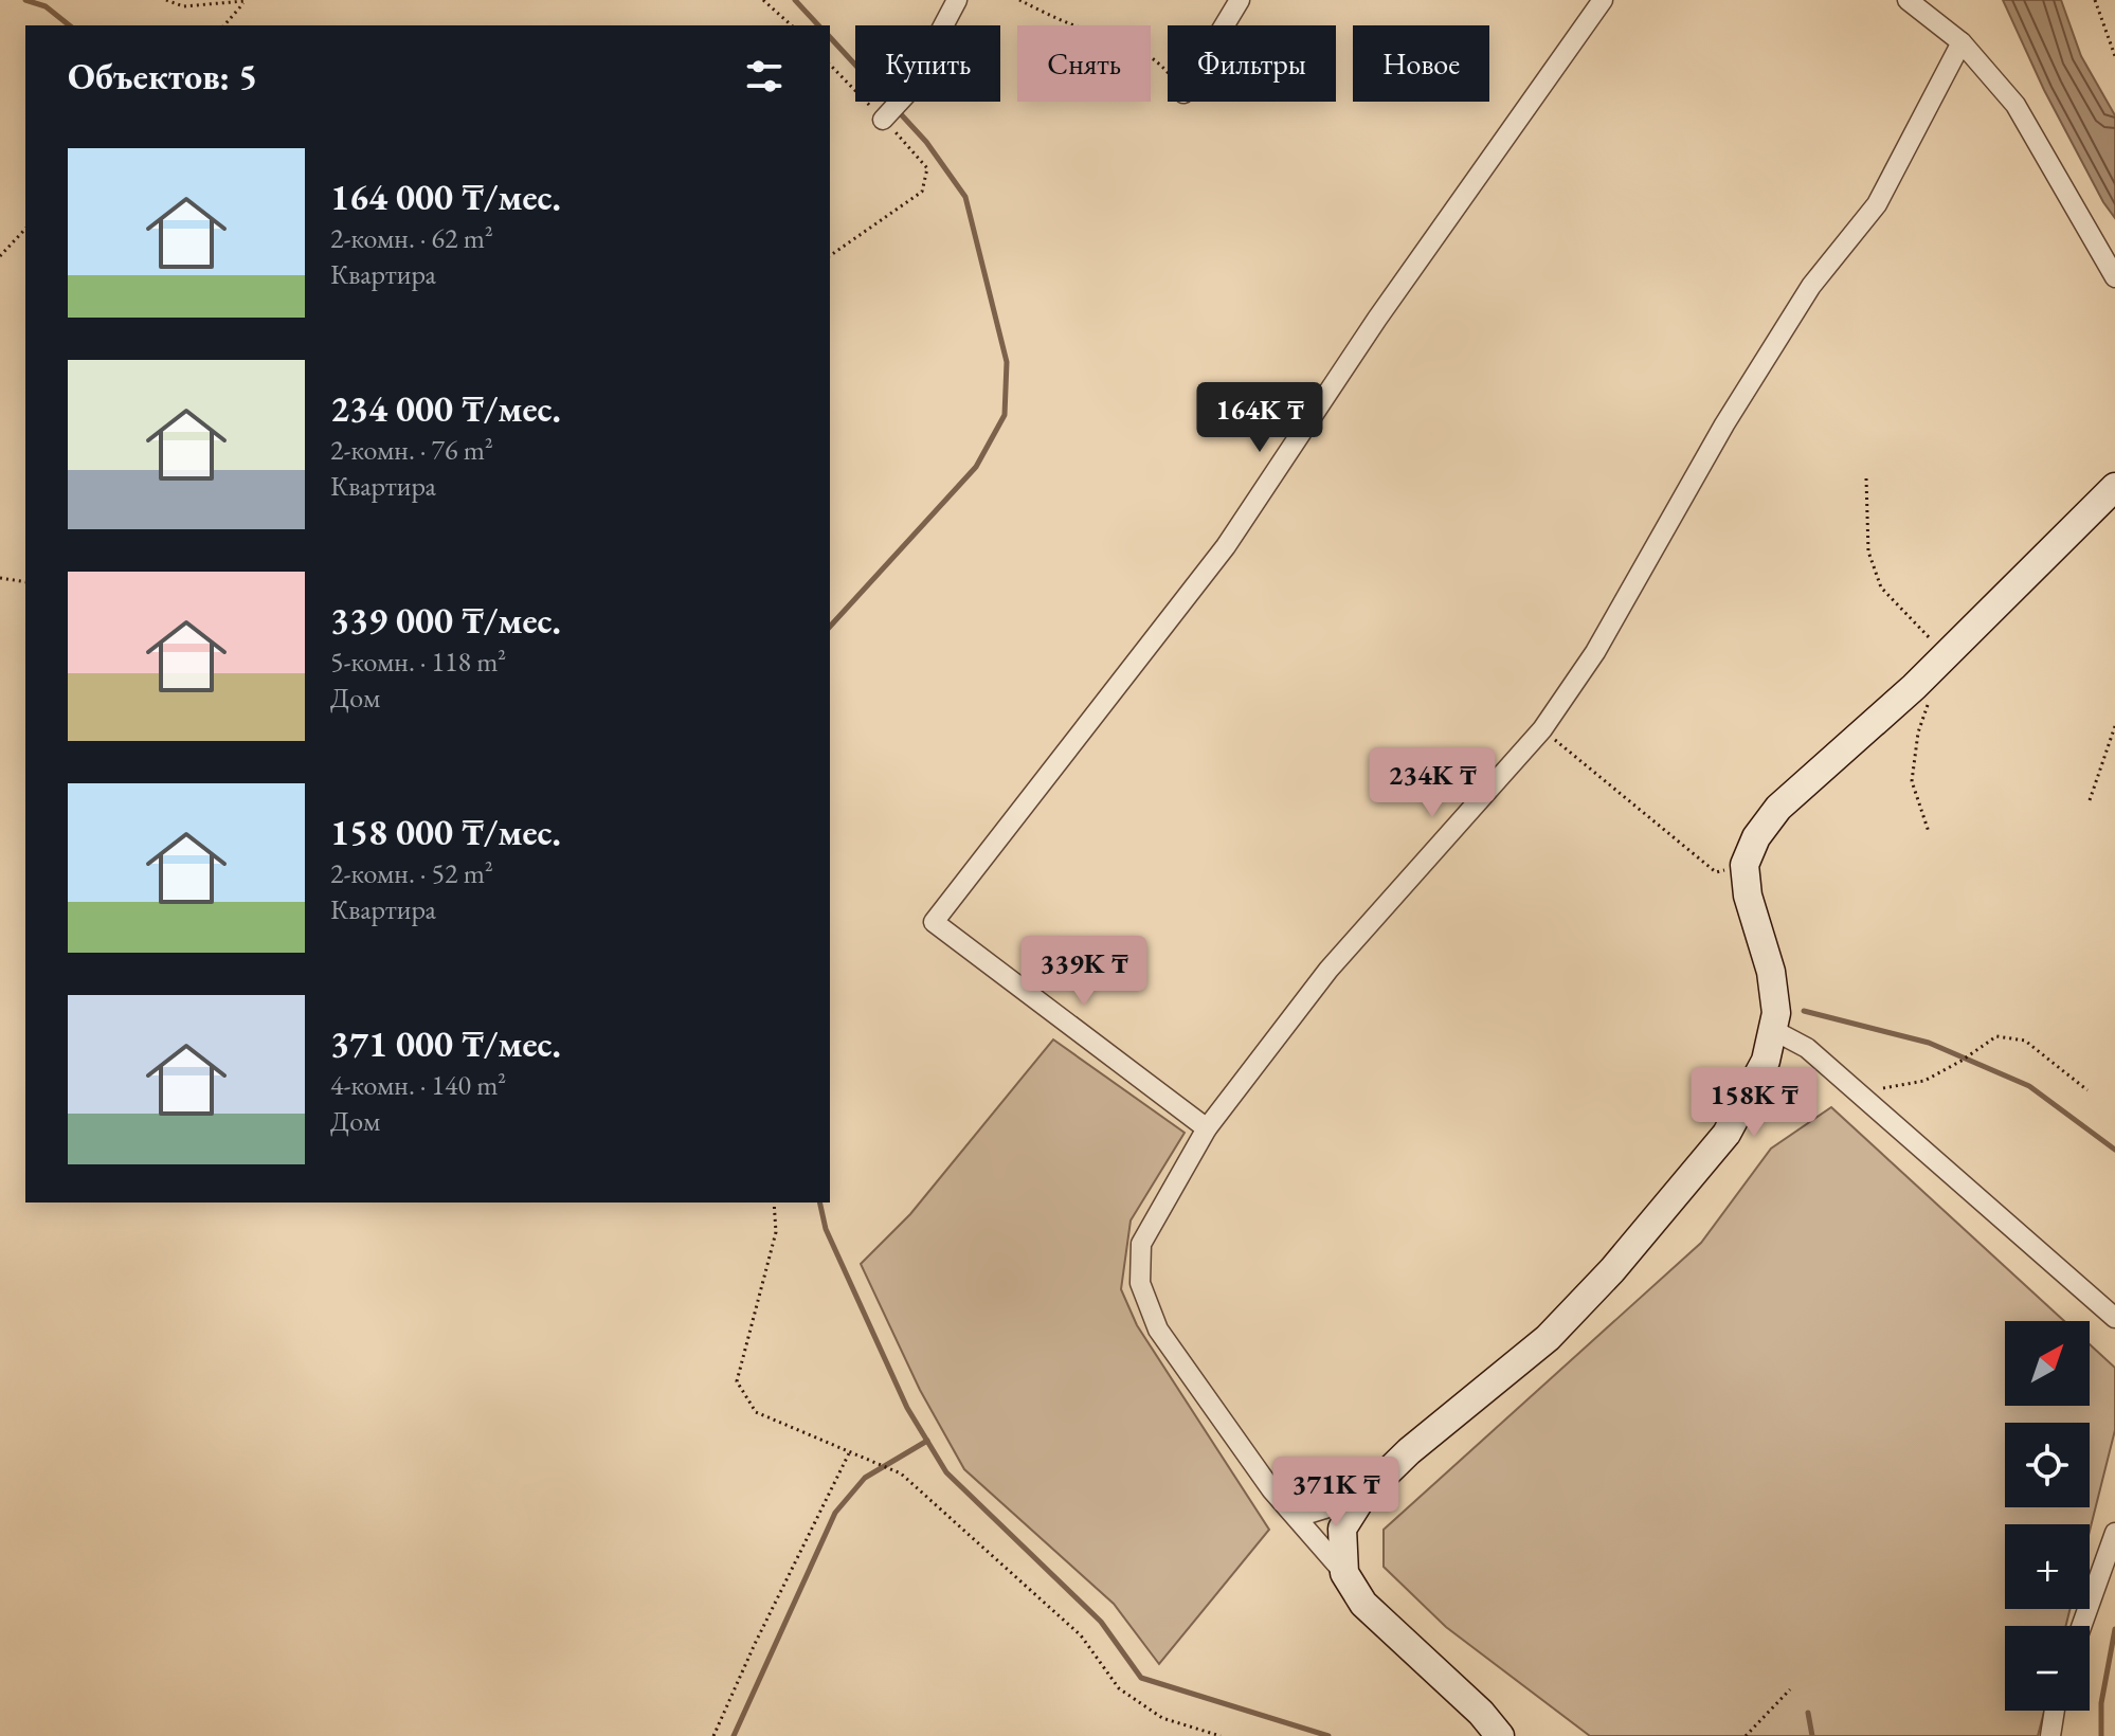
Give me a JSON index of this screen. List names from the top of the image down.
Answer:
{
  "north": "top right",
  "page": {
    "chip": [
      "Купить",
      "Снять",
      "Фильтры",
      "Новое"
    ],
    "heading": "Объектов: 5",
    "list": [
      {
        "name": "164 000 ₸/мес.",
        "note": "2-комн. · 62 m² · Квартира"
      },
      {
        "name": "234 000 ₸/мес.",
        "note": "2-комн. · 76 m² · Квартира"
      },
      {
        "name": "339 000 ₸/мес.",
        "note": "5-комн. · 118 m² · Дом"
      },
      {
        "name": "158 000 ₸/мес.",
        "note": "2-комн. · 52 m² · Квартира"
      },
      {
        "name": "371 000 ₸/мес.",
        "note": "4-комн. · 140 m² · Дом"
      }
    ],
    "price": [
      "164K ₸",
      "234K ₸",
      "339K ₸",
      "158K ₸",
      "371K ₸"
    ],
    "map_buttons": ["+", "−"]
  }
}
